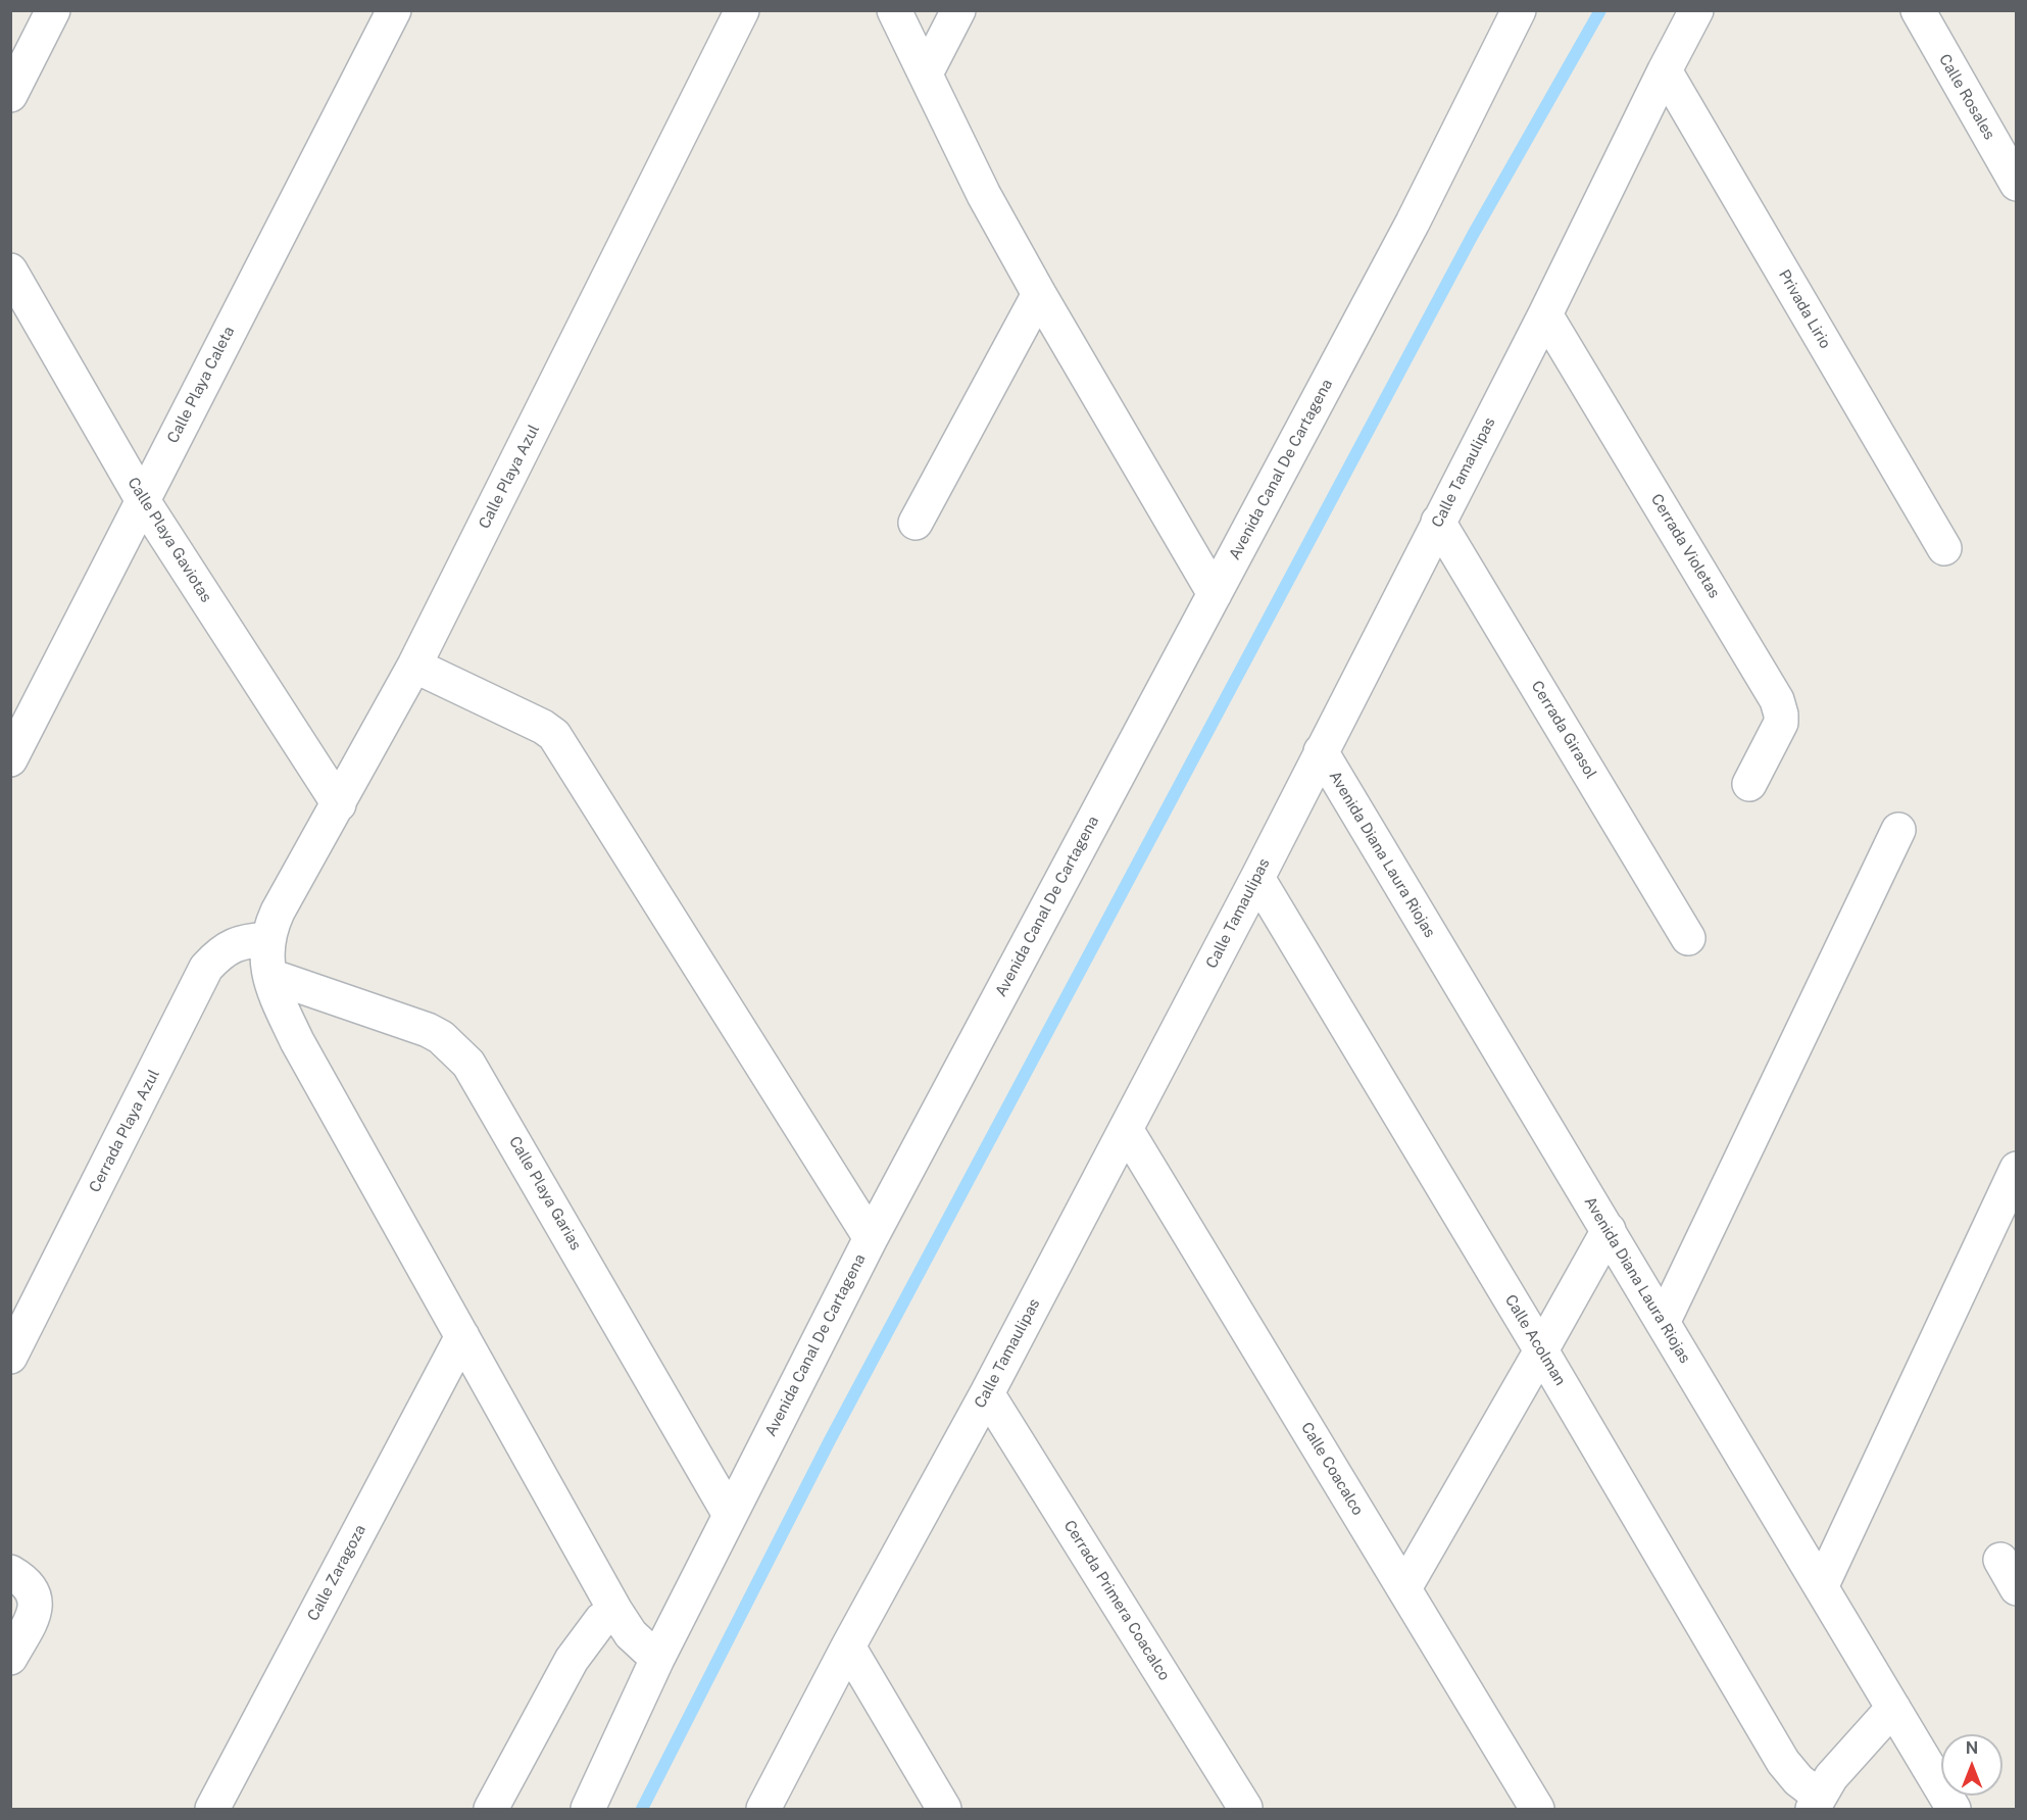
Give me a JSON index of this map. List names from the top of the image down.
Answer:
{
  "streets": {
    "street": [
      "Calle Rosales",
      "Privada Lirio",
      "Calle Playa Caleta",
      "Avenida Canal De Cartagena",
      "Calle Tamaulipas",
      "Calle Playa Azul",
      "Calle Playa Gaviotas",
      "Cerrada Violetas",
      "Cerrada Girasol",
      "Avenida Diana Laura Riojas",
      "Cerrada Playa Azul",
      "Calle Playa Garias",
      "Calle Acolman",
      "Calle Coacalco",
      "Calle Zaragoza",
      "Cerrada Primera Coacalco"
    ]
  },
  "crossings": [
    ["Privada Lirio", "Calle Tamaulipas"],
    ["Calle Playa Caleta", "Calle Playa Gaviotas"],
    ["Avenida Canal De Cartagena", "Calle Playa Garias"],
    ["Calle Tamaulipas", "Cerrada Violetas"],
    ["Calle Tamaulipas", "Cerrada Girasol"],
    ["Calle Tamaulipas", "Avenida Diana Laura Riojas"],
    ["Calle Tamaulipas", "Calle Acolman"],
    ["Calle Tamaulipas", "Calle Coacalco"],
    ["Calle Tamaulipas", "Cerrada Primera Coacalco"],
    ["Calle Playa Azul", "Calle Playa Gaviotas"],
    ["Calle Playa Azul", "Cerrada Playa Azul"]
  ],
  "north": "top"
}
